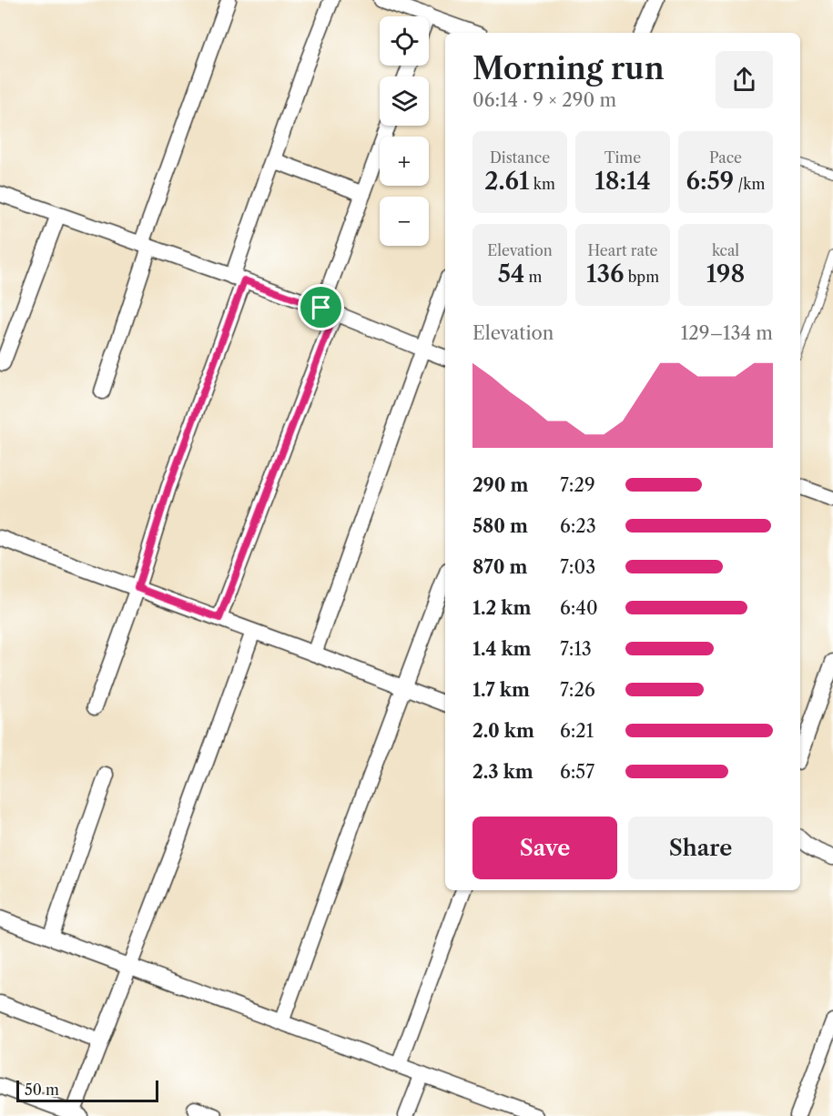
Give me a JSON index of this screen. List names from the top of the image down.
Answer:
{
  "scale_bar": "50 m",
  "page": {
    "map_buttons": ["+", "−"],
    "heading": ["Morning run", "06:14 · 9 × 290 m"],
    "stats": [
      ["Distance", "2.61 km"],
      ["Time", "18:14"],
      ["Pace", "6:59 /km"],
      ["Elevation", "54 m"],
      ["Heart rate", "136 bpm"],
      ["kcal", "198"]
    ],
    "chart": ["Elevation", "129–134 m"],
    "list": [
      {
        "name": "290 m",
        "note": "7:29"
      },
      {
        "name": "580 m",
        "note": "6:23"
      },
      {
        "name": "870 m",
        "note": "7:03"
      },
      {
        "name": "1.2 km",
        "note": "6:40"
      },
      {
        "name": "1.4 km",
        "note": "7:13"
      },
      {
        "name": "1.7 km",
        "note": "7:26"
      },
      {
        "name": "2.0 km",
        "note": "6:21"
      },
      {
        "name": "2.3 km",
        "note": "6:57"
      }
    ],
    "buttons": ["Save", "Share"],
    "scale": "50 m"
  }
}
